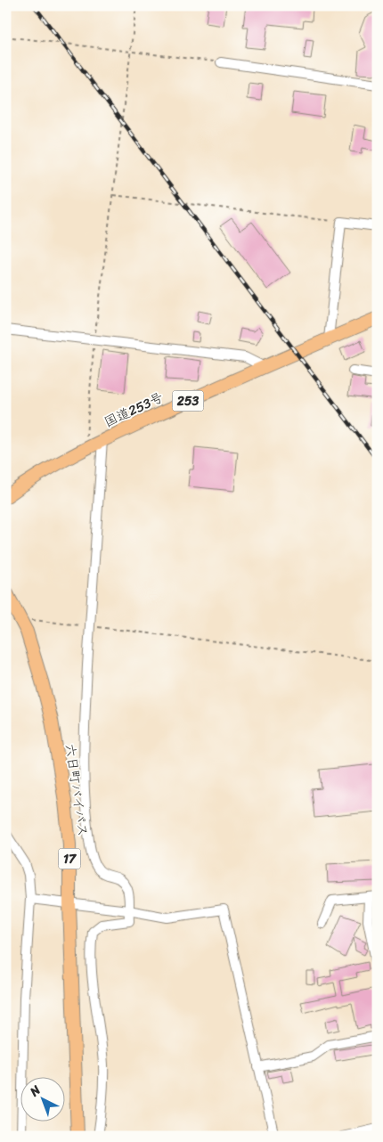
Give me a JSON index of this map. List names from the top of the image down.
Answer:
{
  "streets": {
    "highway": [
      "253",
      "国道253号",
      "六日町バイパス",
      "17"
    ]
  },
  "north": "top left"
}
